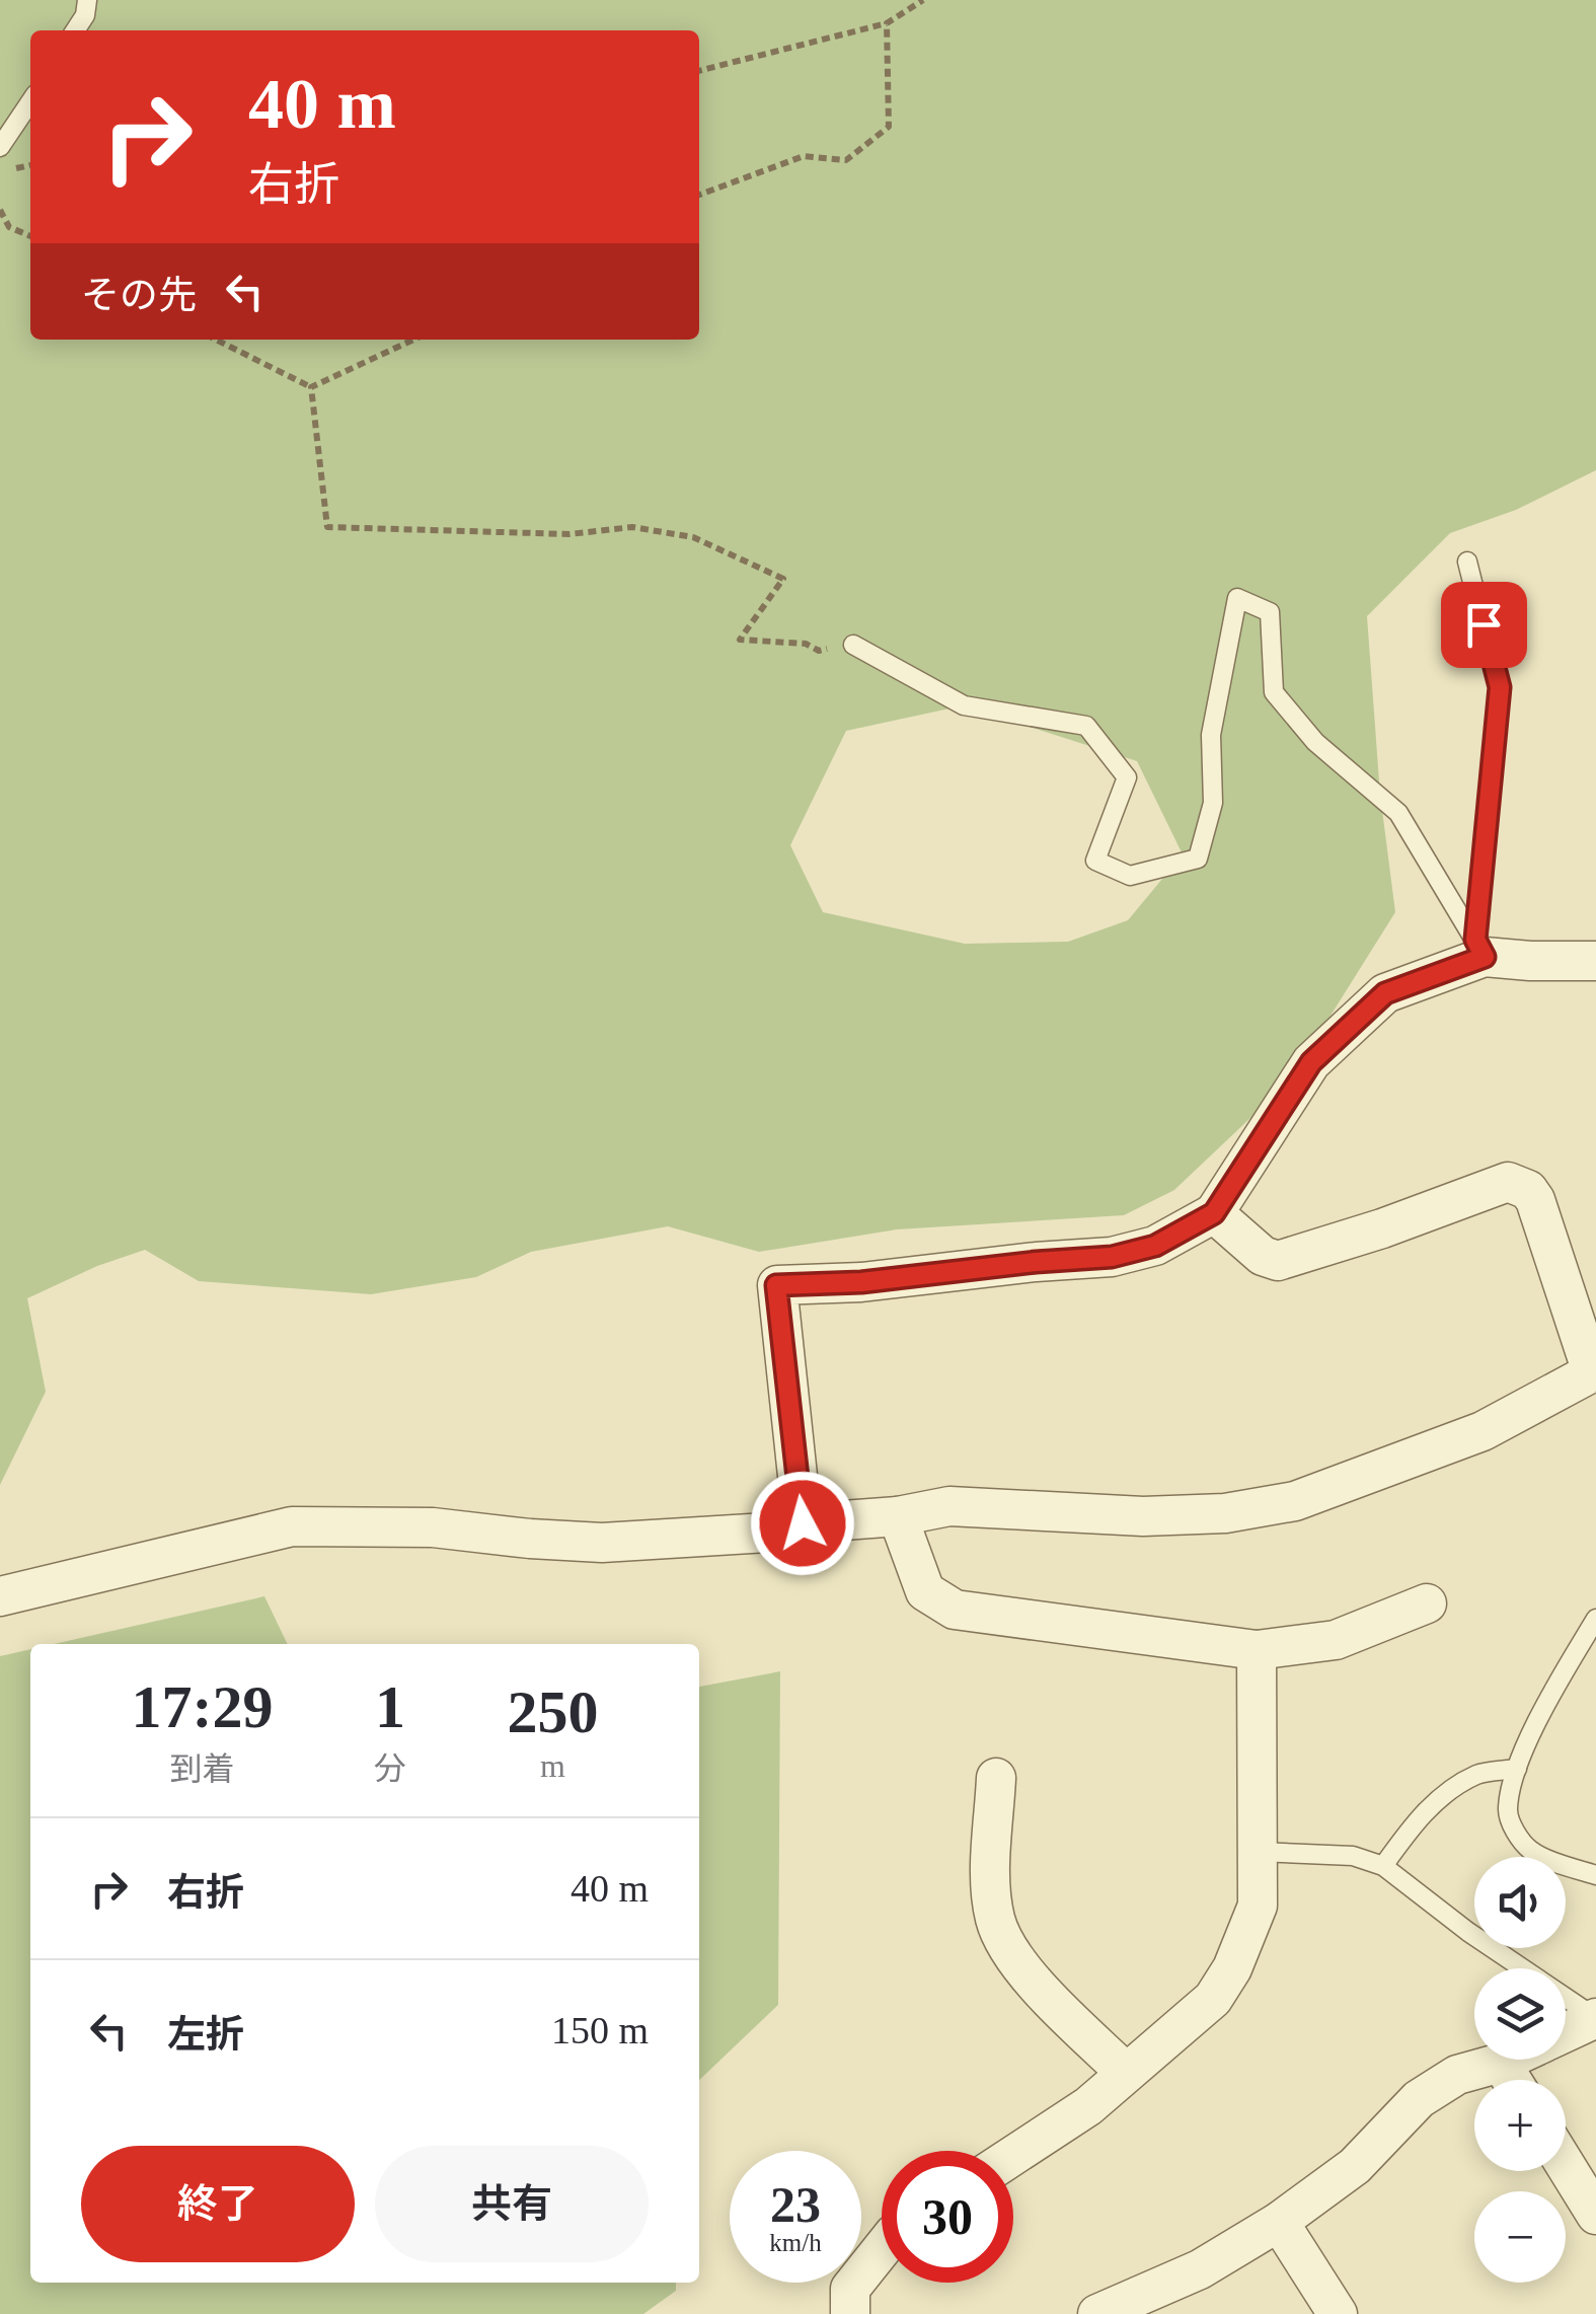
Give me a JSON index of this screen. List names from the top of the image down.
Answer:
{
  "page": {
    "turn": ["40 m", "右折"],
    "then": "その先",
    "eta": [
      "17:29",
      "到着",
      "1",
      "分",
      "250",
      "m"
    ],
    "list": [
      {
        "name": "右折",
        "value": "40 m"
      },
      {
        "name": "左折",
        "value": "150 m"
      }
    ],
    "map_buttons": ["+", "−"],
    "buttons": ["終了", "共有"],
    "speed": "23 km/h",
    "limit": "30"
  }
}
